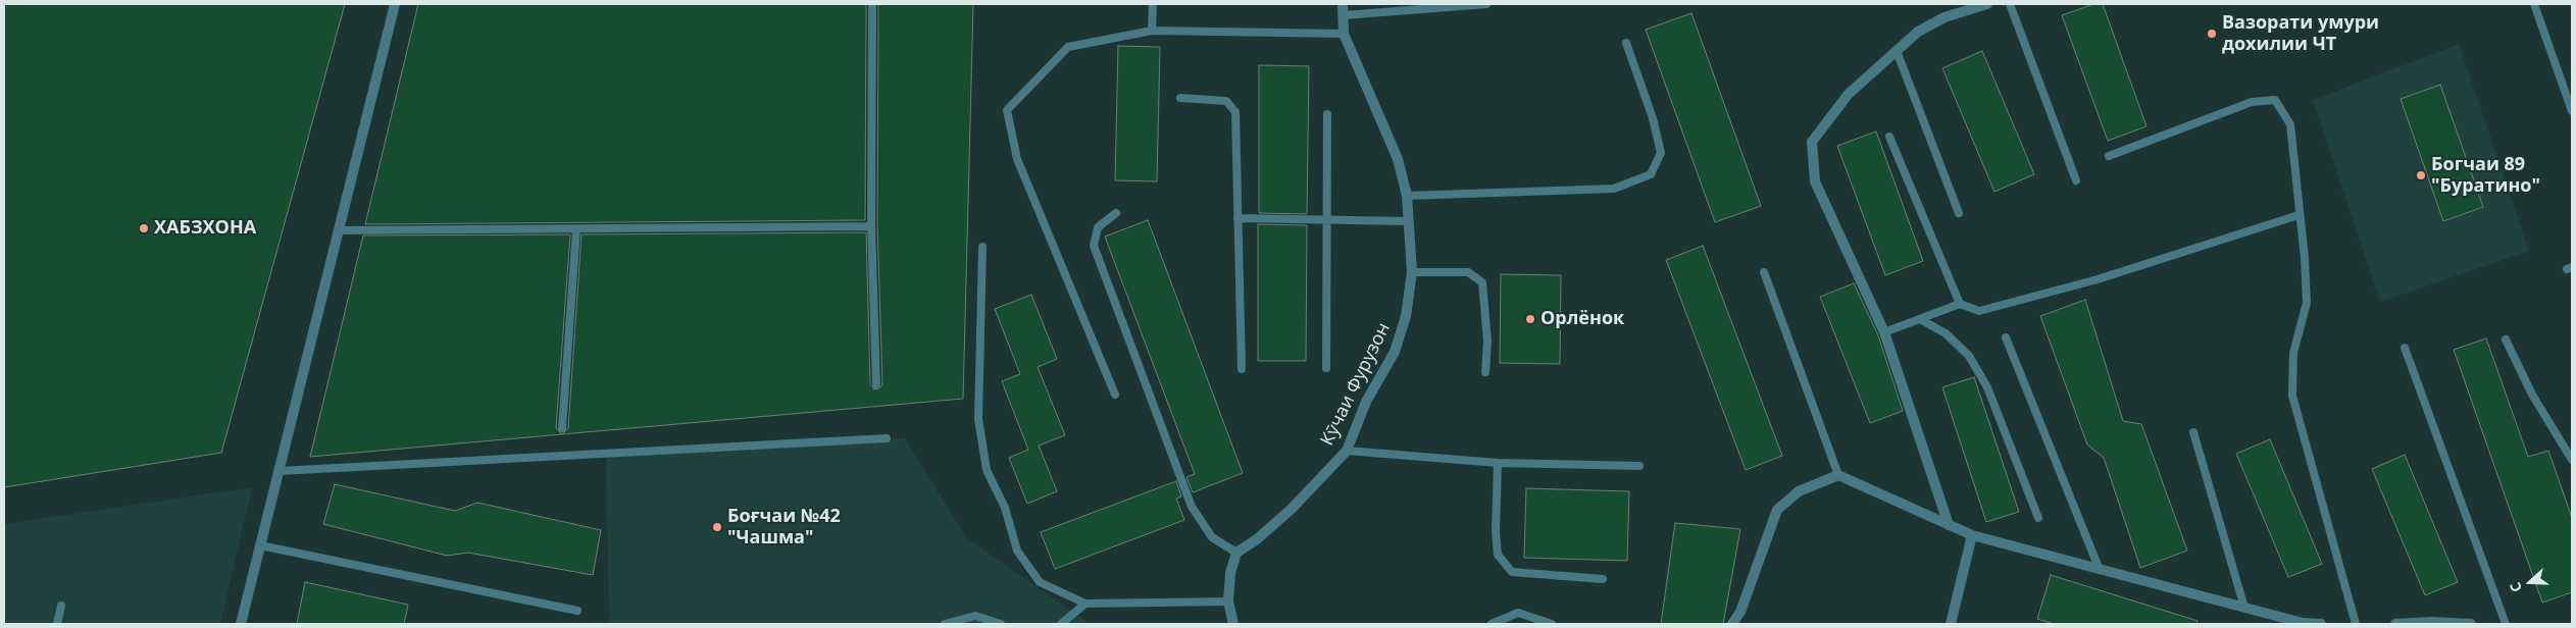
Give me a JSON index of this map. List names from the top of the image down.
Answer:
{
  "streets": {
    "street": ["Кӯчаи Фурузон"]
  },
  "places": [
    "Вазорати умури дохилии ЧТ",
    "Богчаи 89 \"Буратино\"",
    "ХАБЗХОНА",
    "Орлёнок",
    "Боғчаи №42 \"Чашма\""
  ],
  "north": "left"
}
